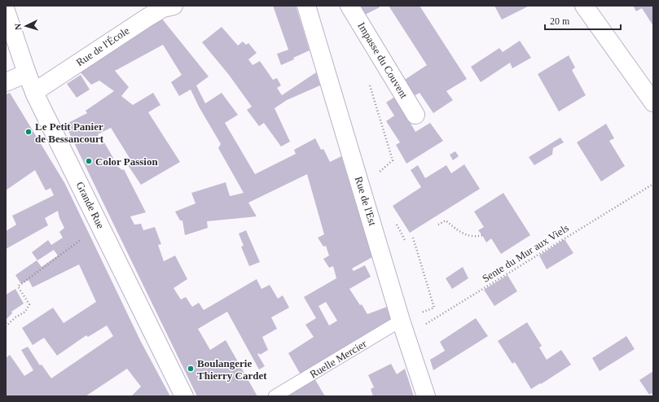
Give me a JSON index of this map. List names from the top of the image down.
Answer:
{
  "streets": {
    "street": [
      "Rue de l'École",
      "Impasse du Couvent",
      "Rue de l'Est",
      "Grande Rue"
    ],
    "lane": ["Ruelle Mercier"],
    "path": ["Sente du Mur aux Viels"]
  },
  "crossings": [
    ["Rue de l'École", "Grande Rue"],
    ["Rue de l'Est", "Sente du Mur aux Viels"],
    ["Rue de l'Est", "Ruelle Mercier"],
    ["Sente du Mur aux Viels", "Ruelle Mercier"]
  ],
  "places": ["Le Petit Panier de Bessancourt", "Color Passion", "Boulangerie Thierry Cardet"],
  "scale_bar": "20 m",
  "north": "left"
}
